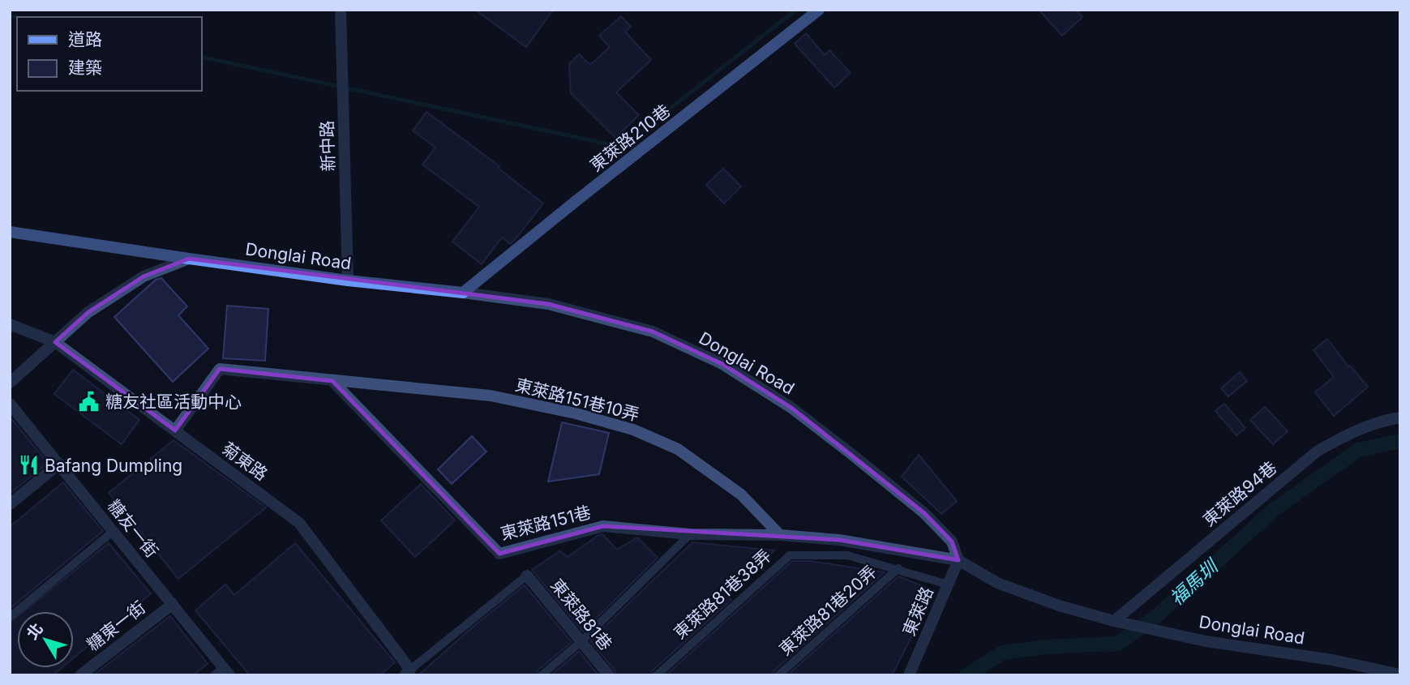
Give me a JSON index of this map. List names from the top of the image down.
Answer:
{
  "streets": {
    "street": [
      "東萊路210巷",
      "新中路",
      "Donglai Road",
      "東萊路151巷10弄",
      "菊東路",
      "東萊路94巷",
      "東萊路151巷",
      "糖友一街",
      "東萊路",
      "東萊路81巷",
      "糖東一街"
    ],
    "lane": ["東萊路81巷38弄", "東萊路81巷20弄"]
  },
  "crossings": [
    ["東萊路210巷", "Donglai Road"],
    ["新中路", "Donglai Road"],
    ["Donglai Road", "東萊路94巷"],
    ["Donglai Road", "東萊路151巷"],
    ["Donglai Road", "東萊路"],
    ["東萊路151巷10弄", "東萊路151巷"],
    ["東萊路151巷", "東萊路"],
    ["糖友一街", "糖東一街"],
    ["東萊路81巷38弄", "東萊路81巷20弄"],
    ["東萊路81巷38弄", "東萊路"]
  ],
  "water": ["福馬圳"],
  "places": {
    "public building": ["糖友社區活動中心"],
    "restaurant": ["Bafang Dumpling"]
  },
  "legend": ["道路", "建築"],
  "north": "top left"
}
